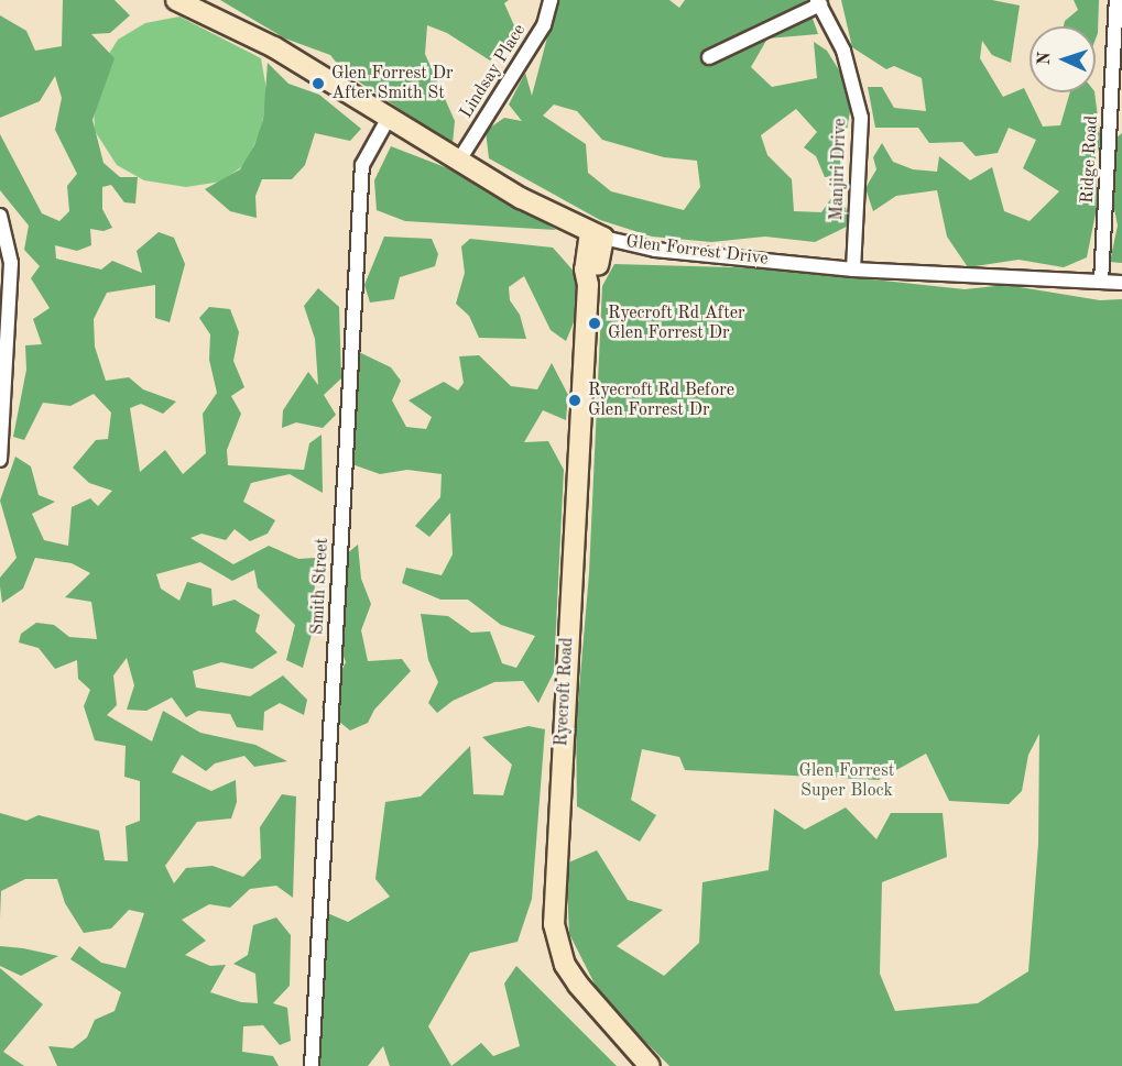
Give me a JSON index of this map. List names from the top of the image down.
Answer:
{
  "streets": {
    "street": [
      "Lindsay Place",
      "Ridge Road",
      "Manjiri Drive",
      "Glen Forrest Drive",
      "Smith Street",
      "Ryecroft Road"
    ]
  },
  "crossings": [
    ["Lindsay Place", "Glen Forrest Drive"],
    ["Ridge Road", "Glen Forrest Drive"],
    ["Manjiri Drive", "Glen Forrest Drive"],
    ["Glen Forrest Drive", "Smith Street"],
    ["Glen Forrest Drive", "Ryecroft Road"]
  ],
  "parks": ["Glen Forrest Super Block"],
  "places": ["Glen Forrest Dr After Smith St", "Ryecroft Rd After Glen Forrest Dr", "Ryecroft Rd Before Glen Forrest Dr"],
  "north": "left"
}
